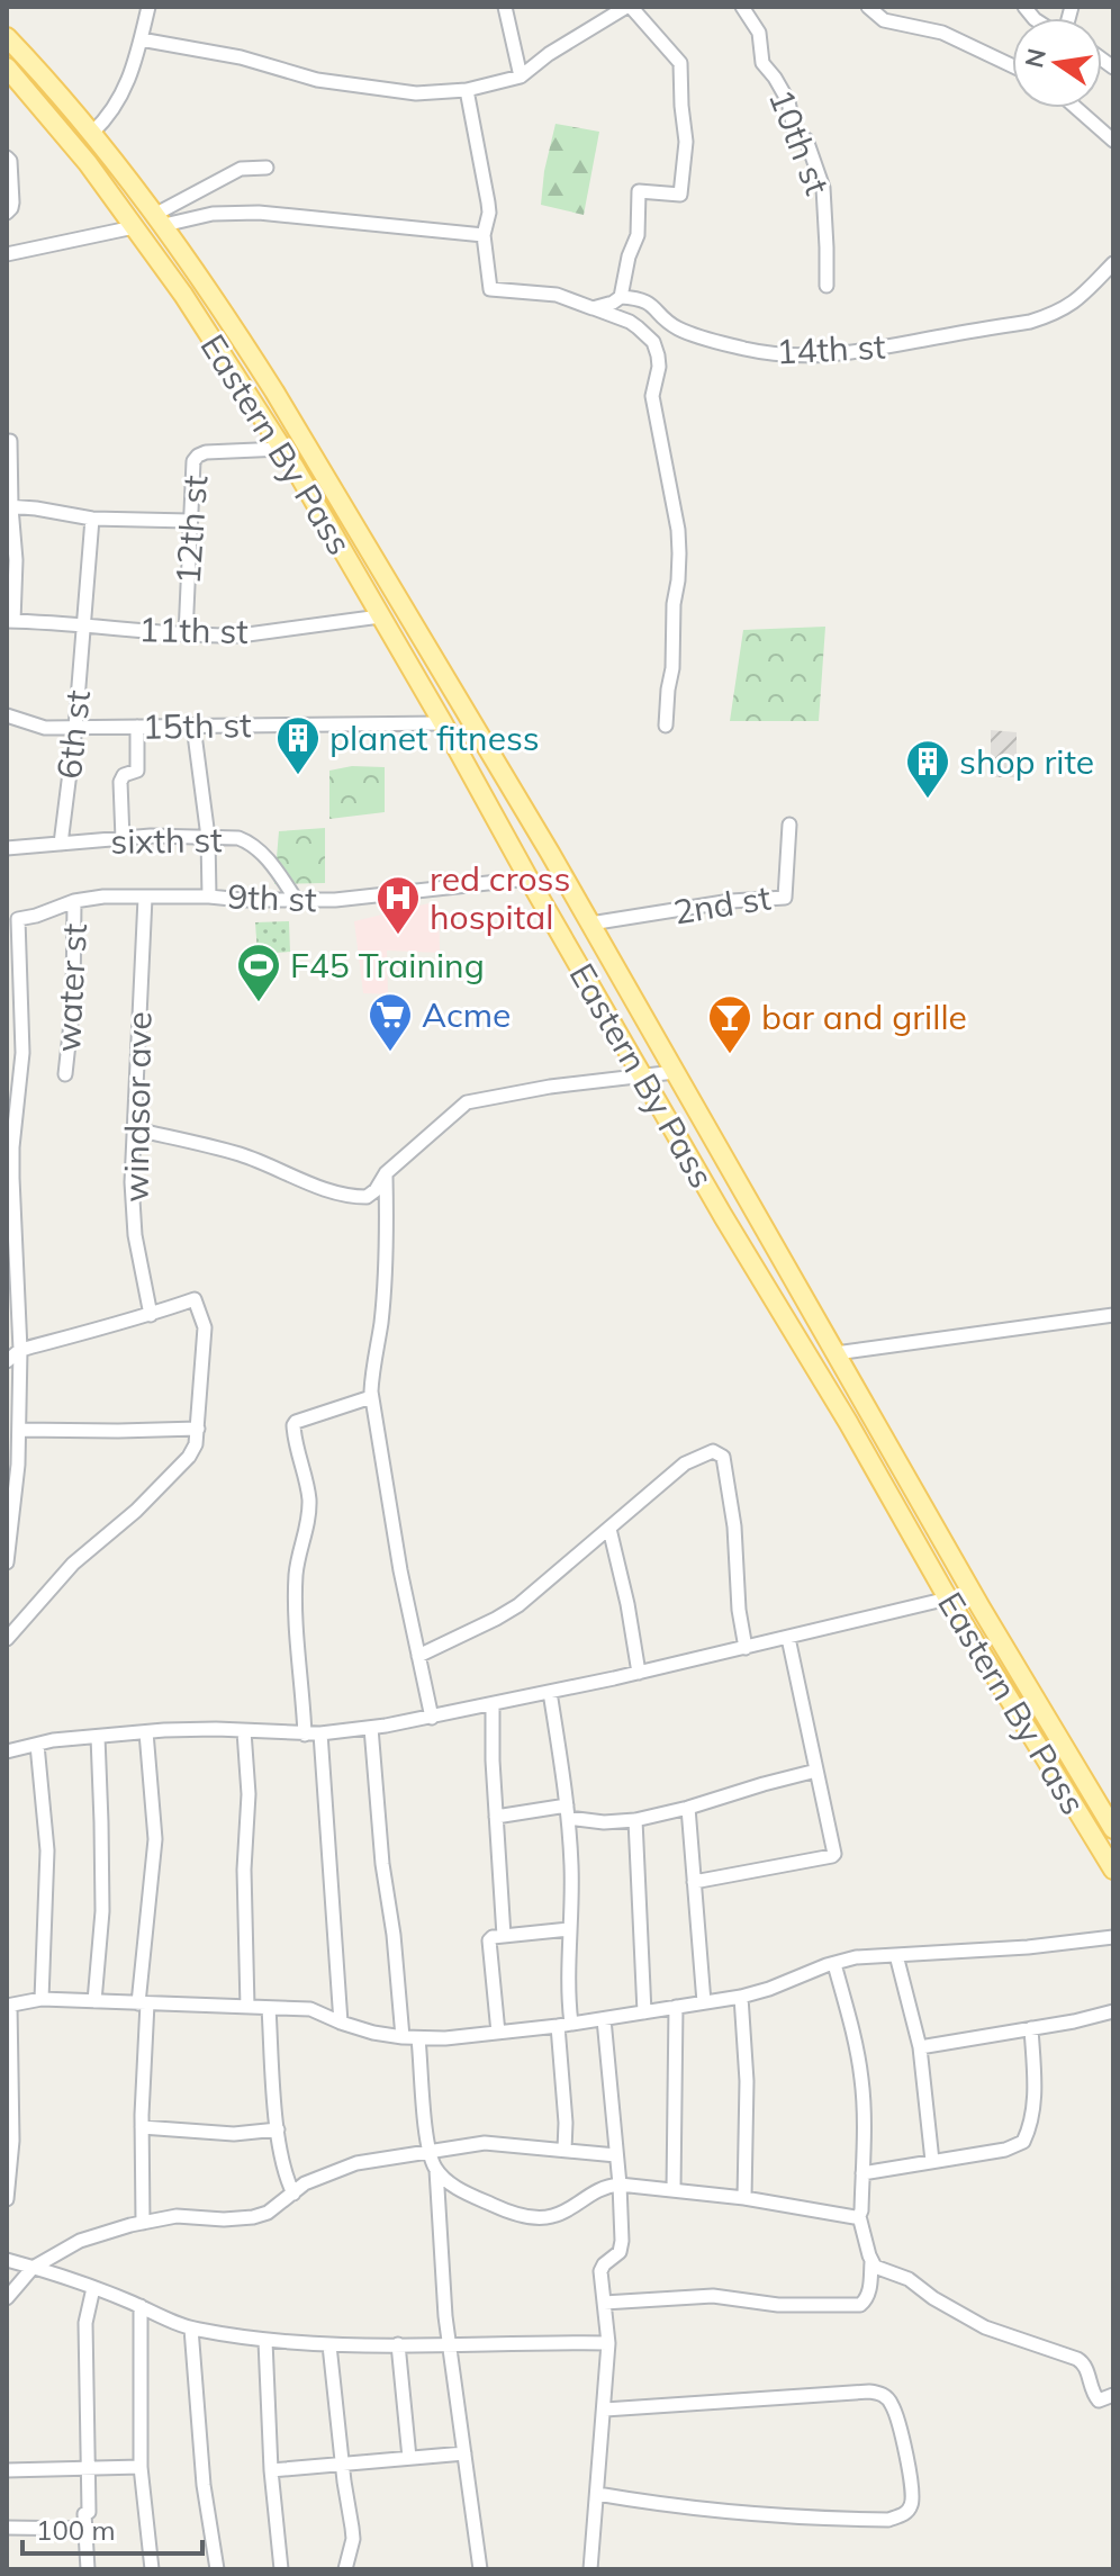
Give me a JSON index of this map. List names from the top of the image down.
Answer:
{
  "streets": {
    "main road": ["Eastern By Pass"],
    "street": [
      "10th st",
      "14th st",
      "12th st",
      "11th st",
      "15th st",
      "6th st",
      "sixth st",
      "9th st",
      "2nd st",
      "water st",
      "windsor ave"
    ]
  },
  "crossings": [
    ["Eastern By Pass", "12th st"],
    ["Eastern By Pass", "11th st"],
    ["Eastern By Pass", "15th st"],
    ["Eastern By Pass", "9th st"],
    ["Eastern By Pass", "2nd st"],
    ["12th st", "11th st"],
    ["11th st", "6th st"],
    ["15th st", "6th st"],
    ["6th st", "sixth st"],
    ["sixth st", "9th st"],
    ["9th st", "water st"],
    ["9th st", "windsor ave"]
  ],
  "places": {
    "building": ["planet fitness", "shop rite"],
    "hospital": ["red cross hospital"],
    "sports": ["F45 Training"],
    "supermarket": ["Acme"],
    "bar": ["bar and grille"]
  },
  "scale_bar": "100 m",
  "north": "left"
}
